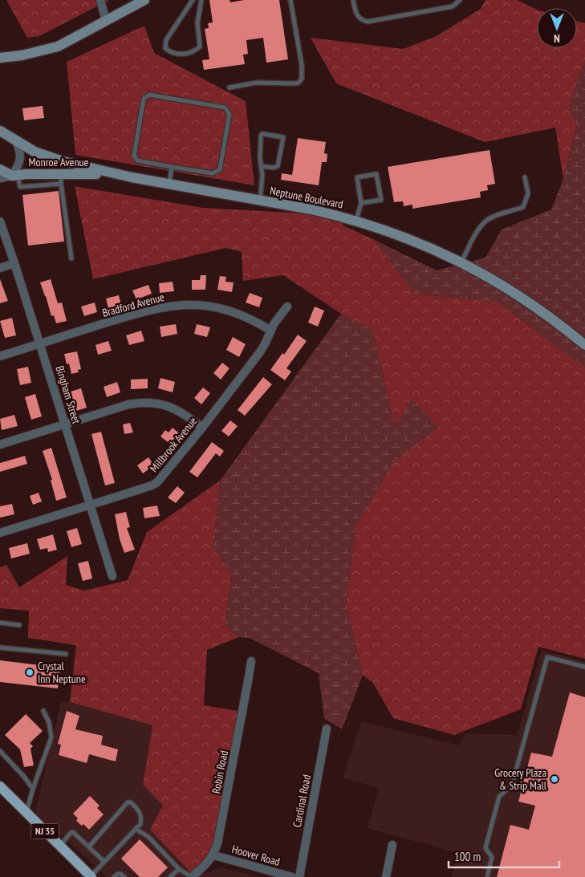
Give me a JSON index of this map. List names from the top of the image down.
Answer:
{
  "streets": {
    "main road": ["NJ 35"],
    "street": [
      "Monroe Avenue",
      "Neptune Boulevard",
      "Bradford Avenue",
      "Bingham Street",
      "Millbrook Avenue",
      "Robin Road",
      "Cardinal Road",
      "Hoover Road"
    ]
  },
  "crossings": [
    ["Monroe Avenue", "Neptune Boulevard"],
    ["Bradford Avenue", "Bingham Street"],
    ["Bradford Avenue", "Millbrook Avenue"],
    ["Bingham Street", "Millbrook Avenue"],
    ["Robin Road", "Hoover Road"]
  ],
  "places": ["Crystal Inn Neptune", "Grocery Plaza & Strip Mall"],
  "scale_bar": "100 m",
  "north": "bottom"
}
